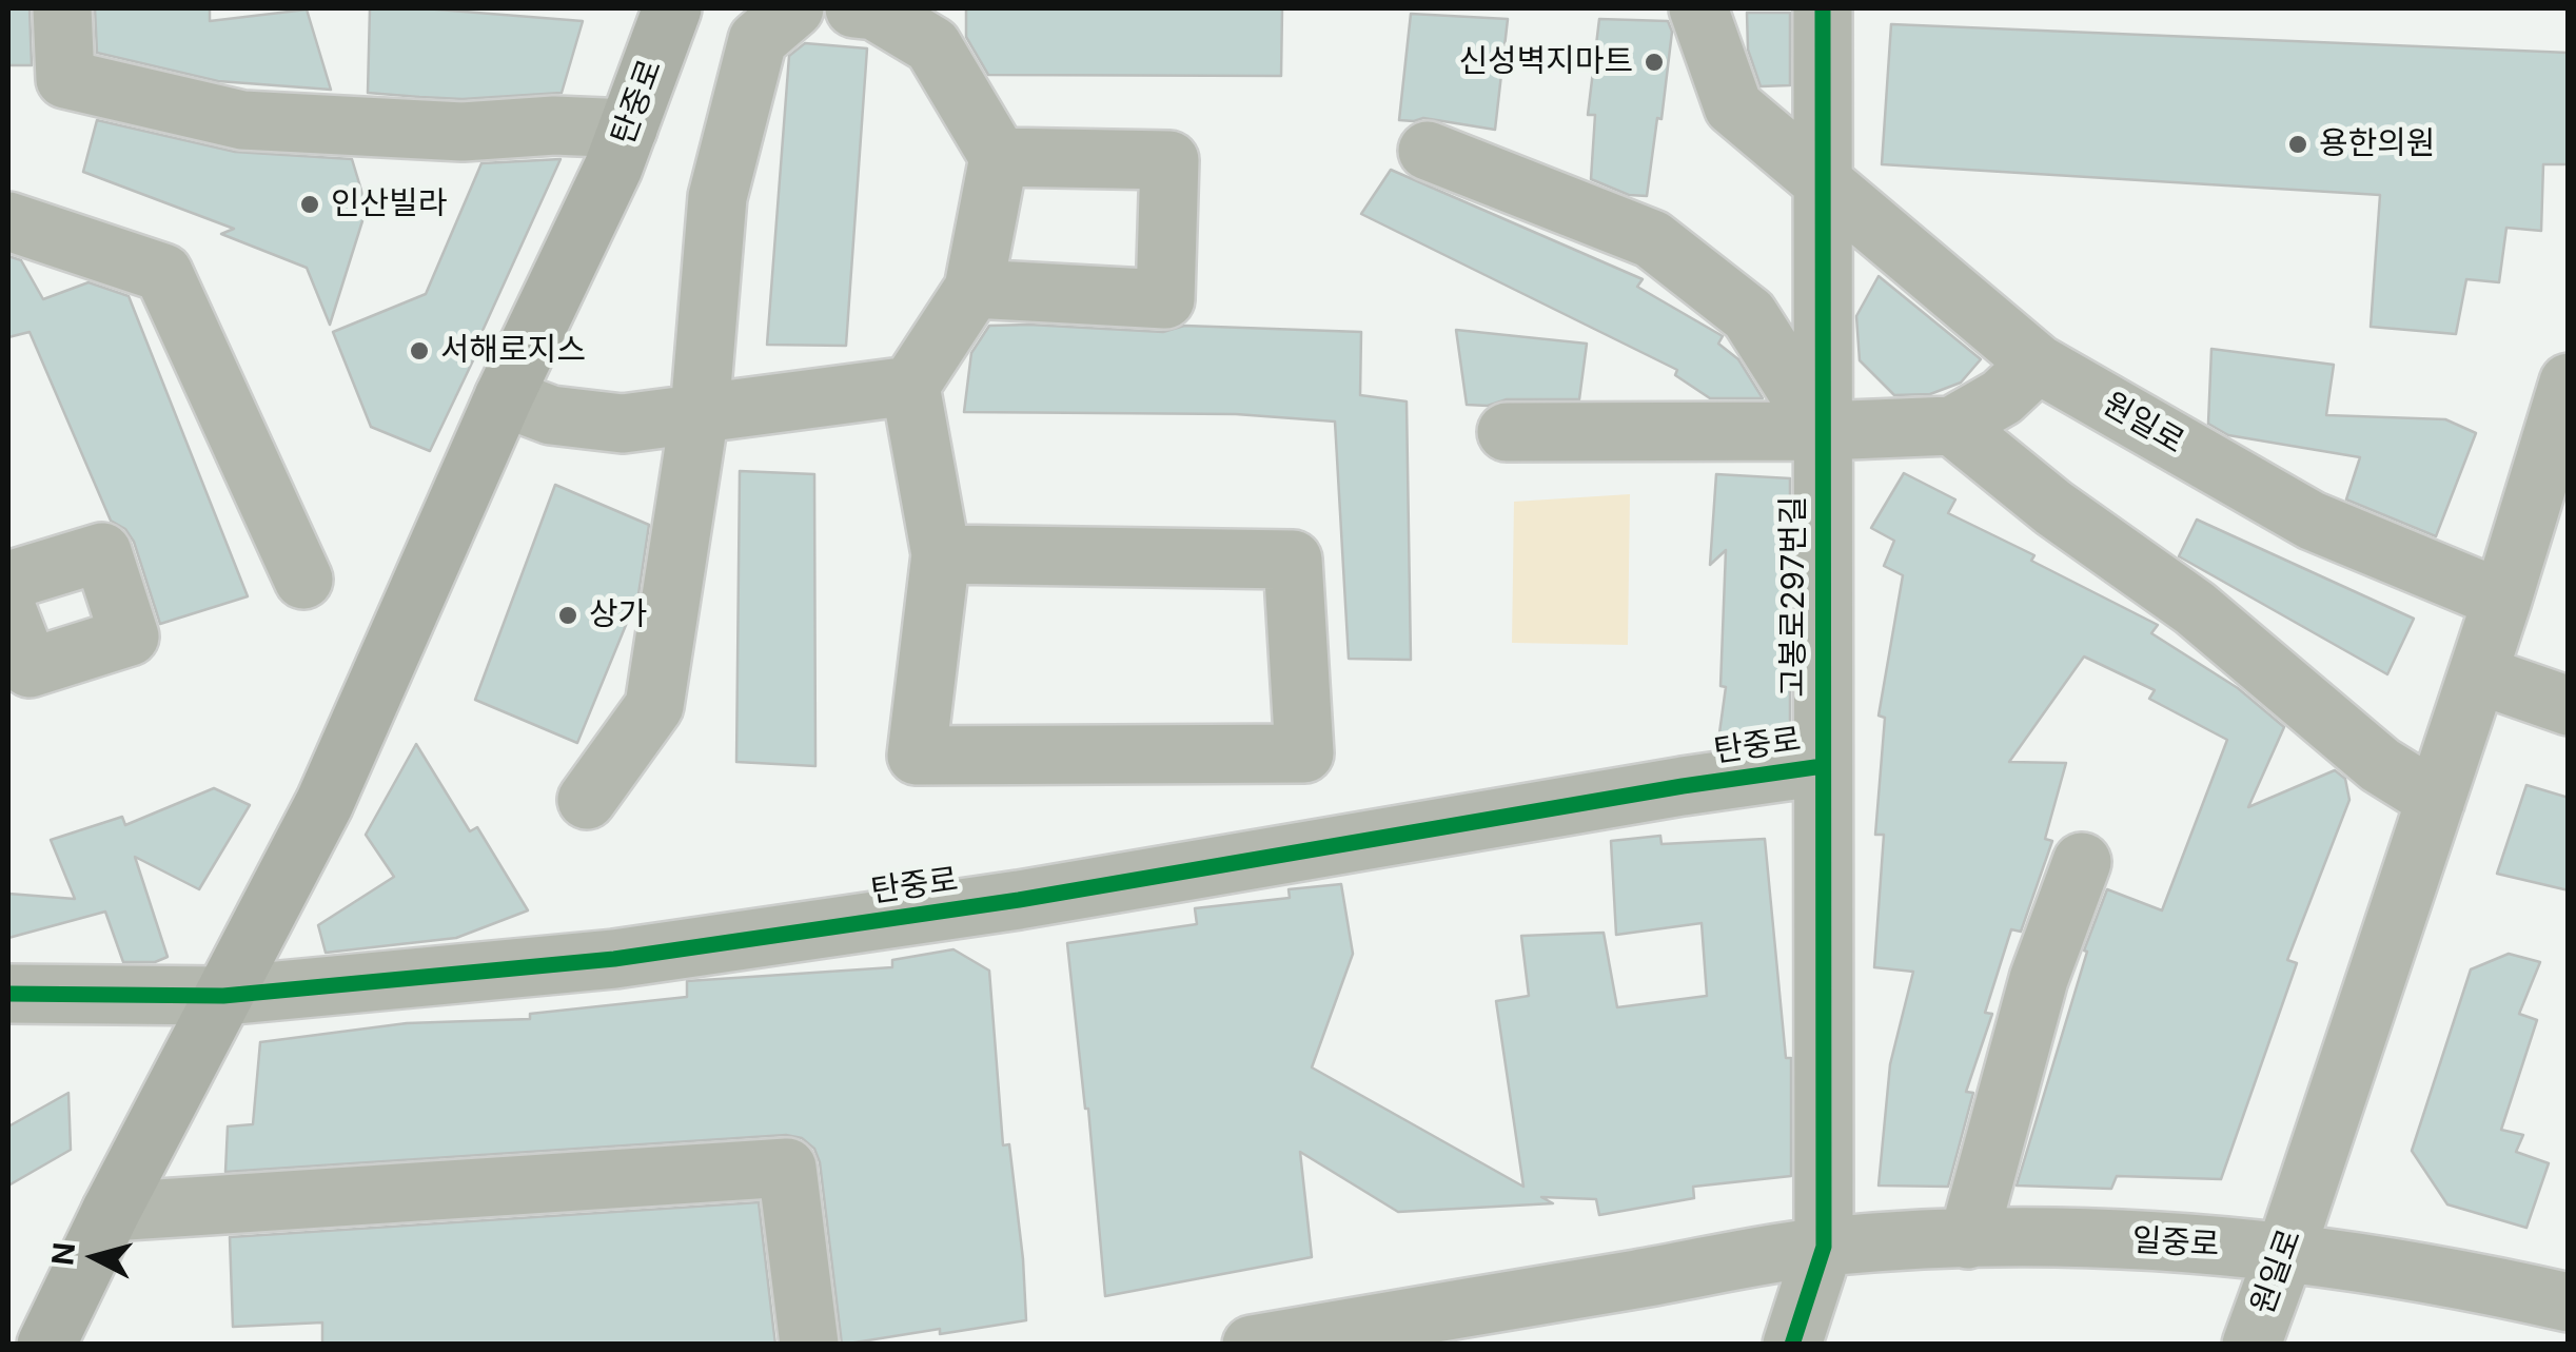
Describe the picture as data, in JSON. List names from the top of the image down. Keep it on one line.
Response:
{"streets":{"main road":["탄중로"],"street":["원일로","고봉로297번길","일중로"]},"crossings":[["탄중로","고봉로297번길"],["원일로","고봉로297번길"],["원일로","일중로"],["고봉로297번길","일중로"]],"places":["신성벽지마트","용한의원","인산빌라","서해로지스","상가"],"north":"left"}
